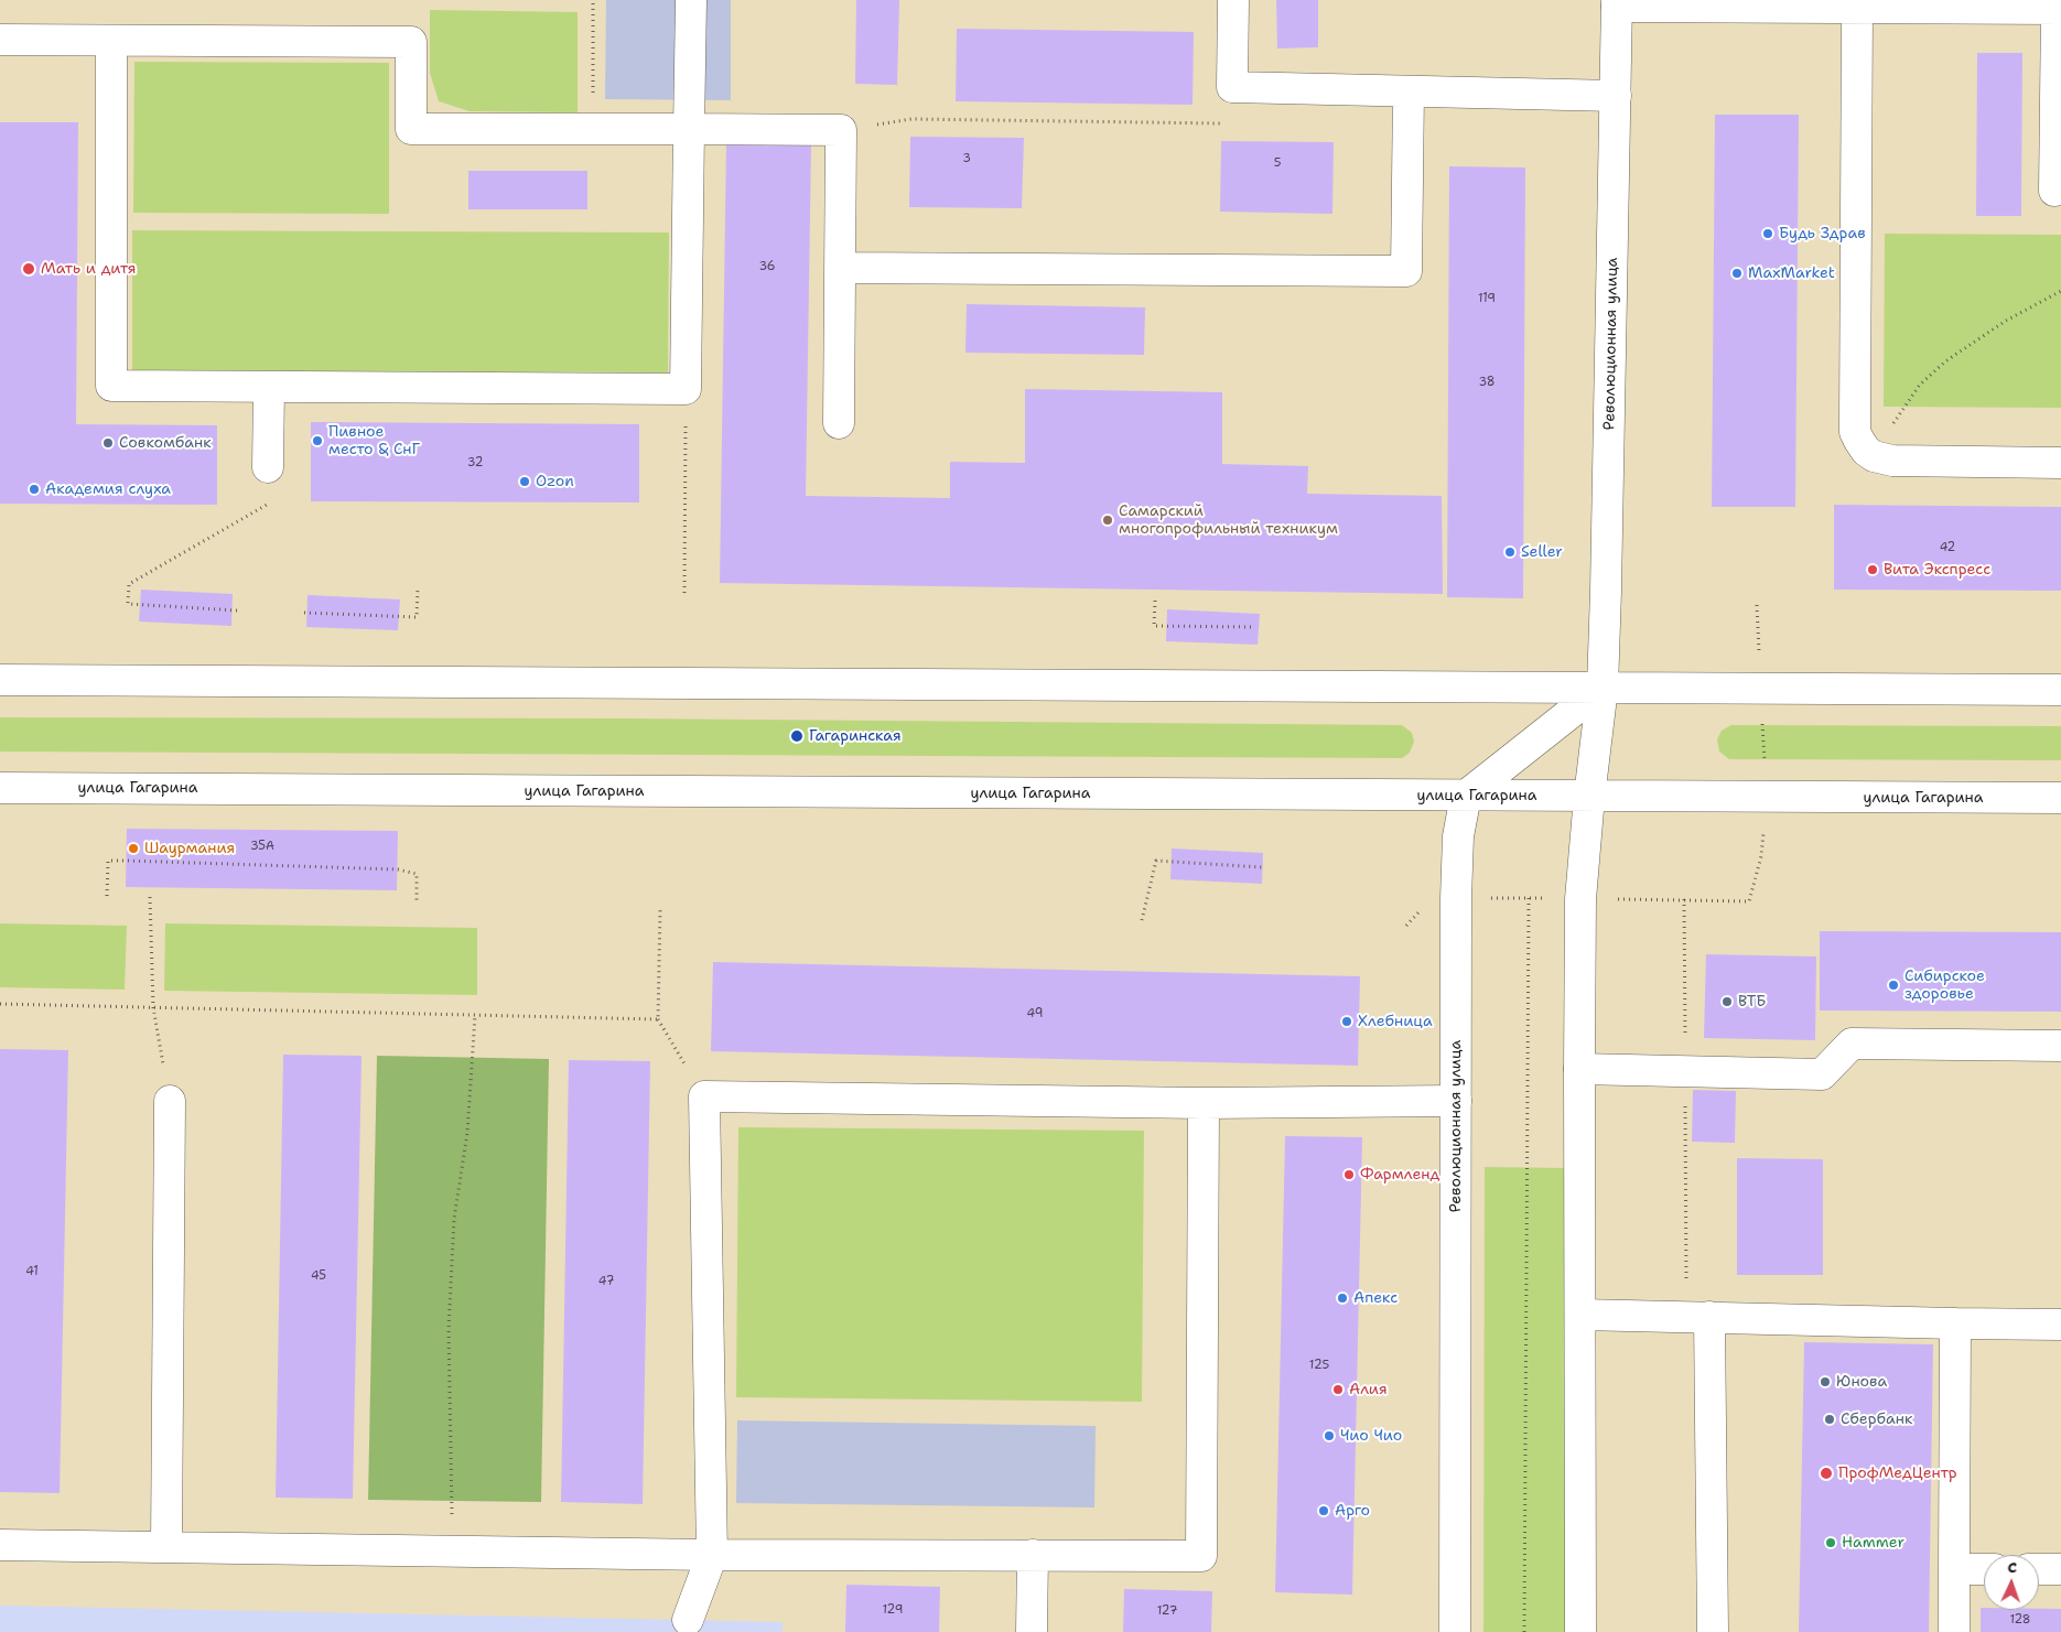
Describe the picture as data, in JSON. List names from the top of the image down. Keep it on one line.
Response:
{"streets":{"main road":["Революционная улица","улица Гагарина"]},"crossings":[["Революционная улица","улица Гагарина"]],"places":["Будь Здрав","Мать и дитя","MaxMarket","Пивное место & СнГ","Совкомбанк","Ozon","Академия слуха","Самарский многопрофильный техникум","Seller","Вита Экспресс","Гагаринская","Шаурмания","Сибирское здоровье","ВТБ","Хлебница","Фармленд","Апекс","Юнова","Алия","Сбербанк","Чио Чио","ПрофМедЦентр","Арго","Hammer"],"house_numbers":["3","5","36","119","38","32","42","35А","49","41","45","47","125","129","127","128"],"north":"top"}
